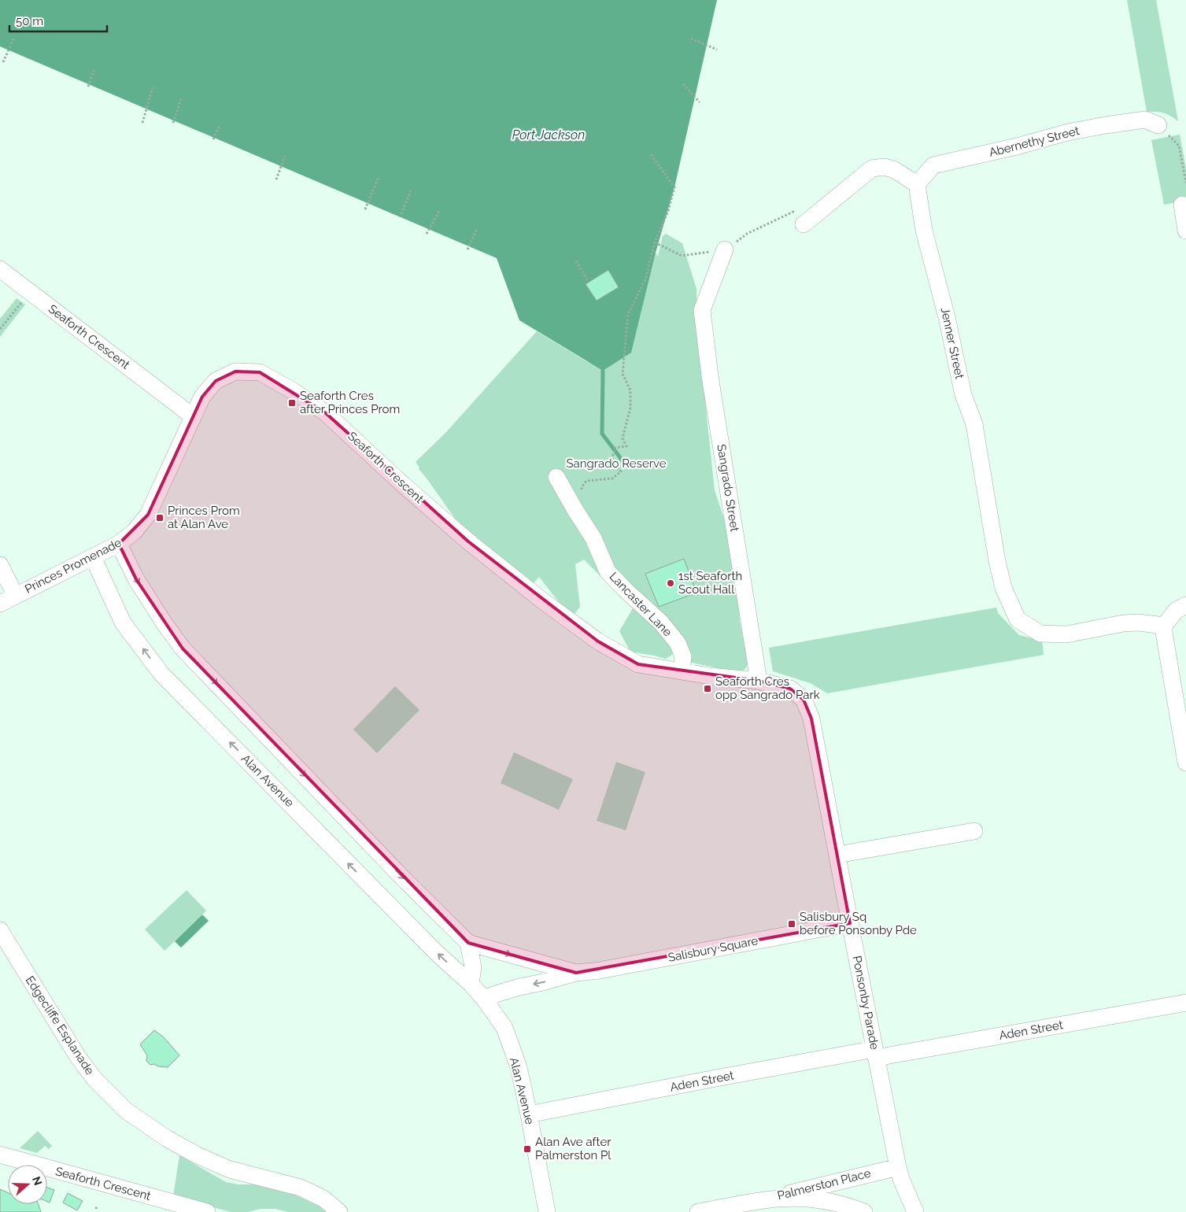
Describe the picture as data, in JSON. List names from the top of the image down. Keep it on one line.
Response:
{"streets":{"street":["Abernethy Street","Seaforth Crescent","Jenner Street","Sangrado Street","Princes Promenade","Lancaster Lane","Alan Avenue","Salisbury Square","Ponsonby Parade","Edgecliffe Esplanade","Aden Street","Palmerston Place"]},"crossings":[["Abernethy Street","Jenner Street"],["Seaforth Crescent","Sangrado Street"],["Seaforth Crescent","Princes Promenade"],["Seaforth Crescent","Lancaster Lane"],["Seaforth Crescent","Ponsonby Parade"],["Sangrado Street","Ponsonby Parade"],["Princes Promenade","Alan Avenue"],["Alan Avenue","Aden Street"],["Salisbury Square","Ponsonby Parade"],["Ponsonby Parade","Aden Street"],["Ponsonby Parade","Palmerston Place"]],"water":["Port Jackson"],"parks":["Sangrado Reserve"],"places":{"transit":["Seaforth Cres after Princes Prom","Princes Prom at Alan Ave","Seaforth Cres opp Sangrado Park","Salisbury Sq before Ponsonby Pde","Alan Ave after Palmerston Pl"],"other":["1st Seaforth Scout Hall"]},"scale_bar":"50 m","north":"right"}
